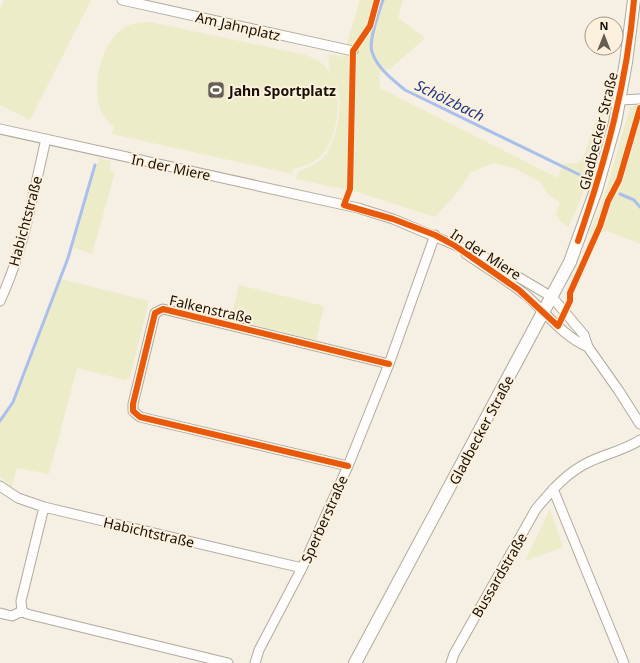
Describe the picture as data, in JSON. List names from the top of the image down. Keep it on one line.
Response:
{"streets":{"main road":["Gladbecker Straße"],"street":["Am Jahnplatz","In der Miere","Habichtstraße","Falkenstraße","Sperberstraße","Bussardstraße"]},"crossings":[["Gladbecker Straße","In der Miere"],["In der Miere","Habichtstraße"],["In der Miere","Sperberstraße"],["Habichtstraße","Sperberstraße"],["Falkenstraße","Sperberstraße"]],"water":["Schölzbach"],"places":{"sports":["Jahn Sportplatz"]},"north":"top"}
